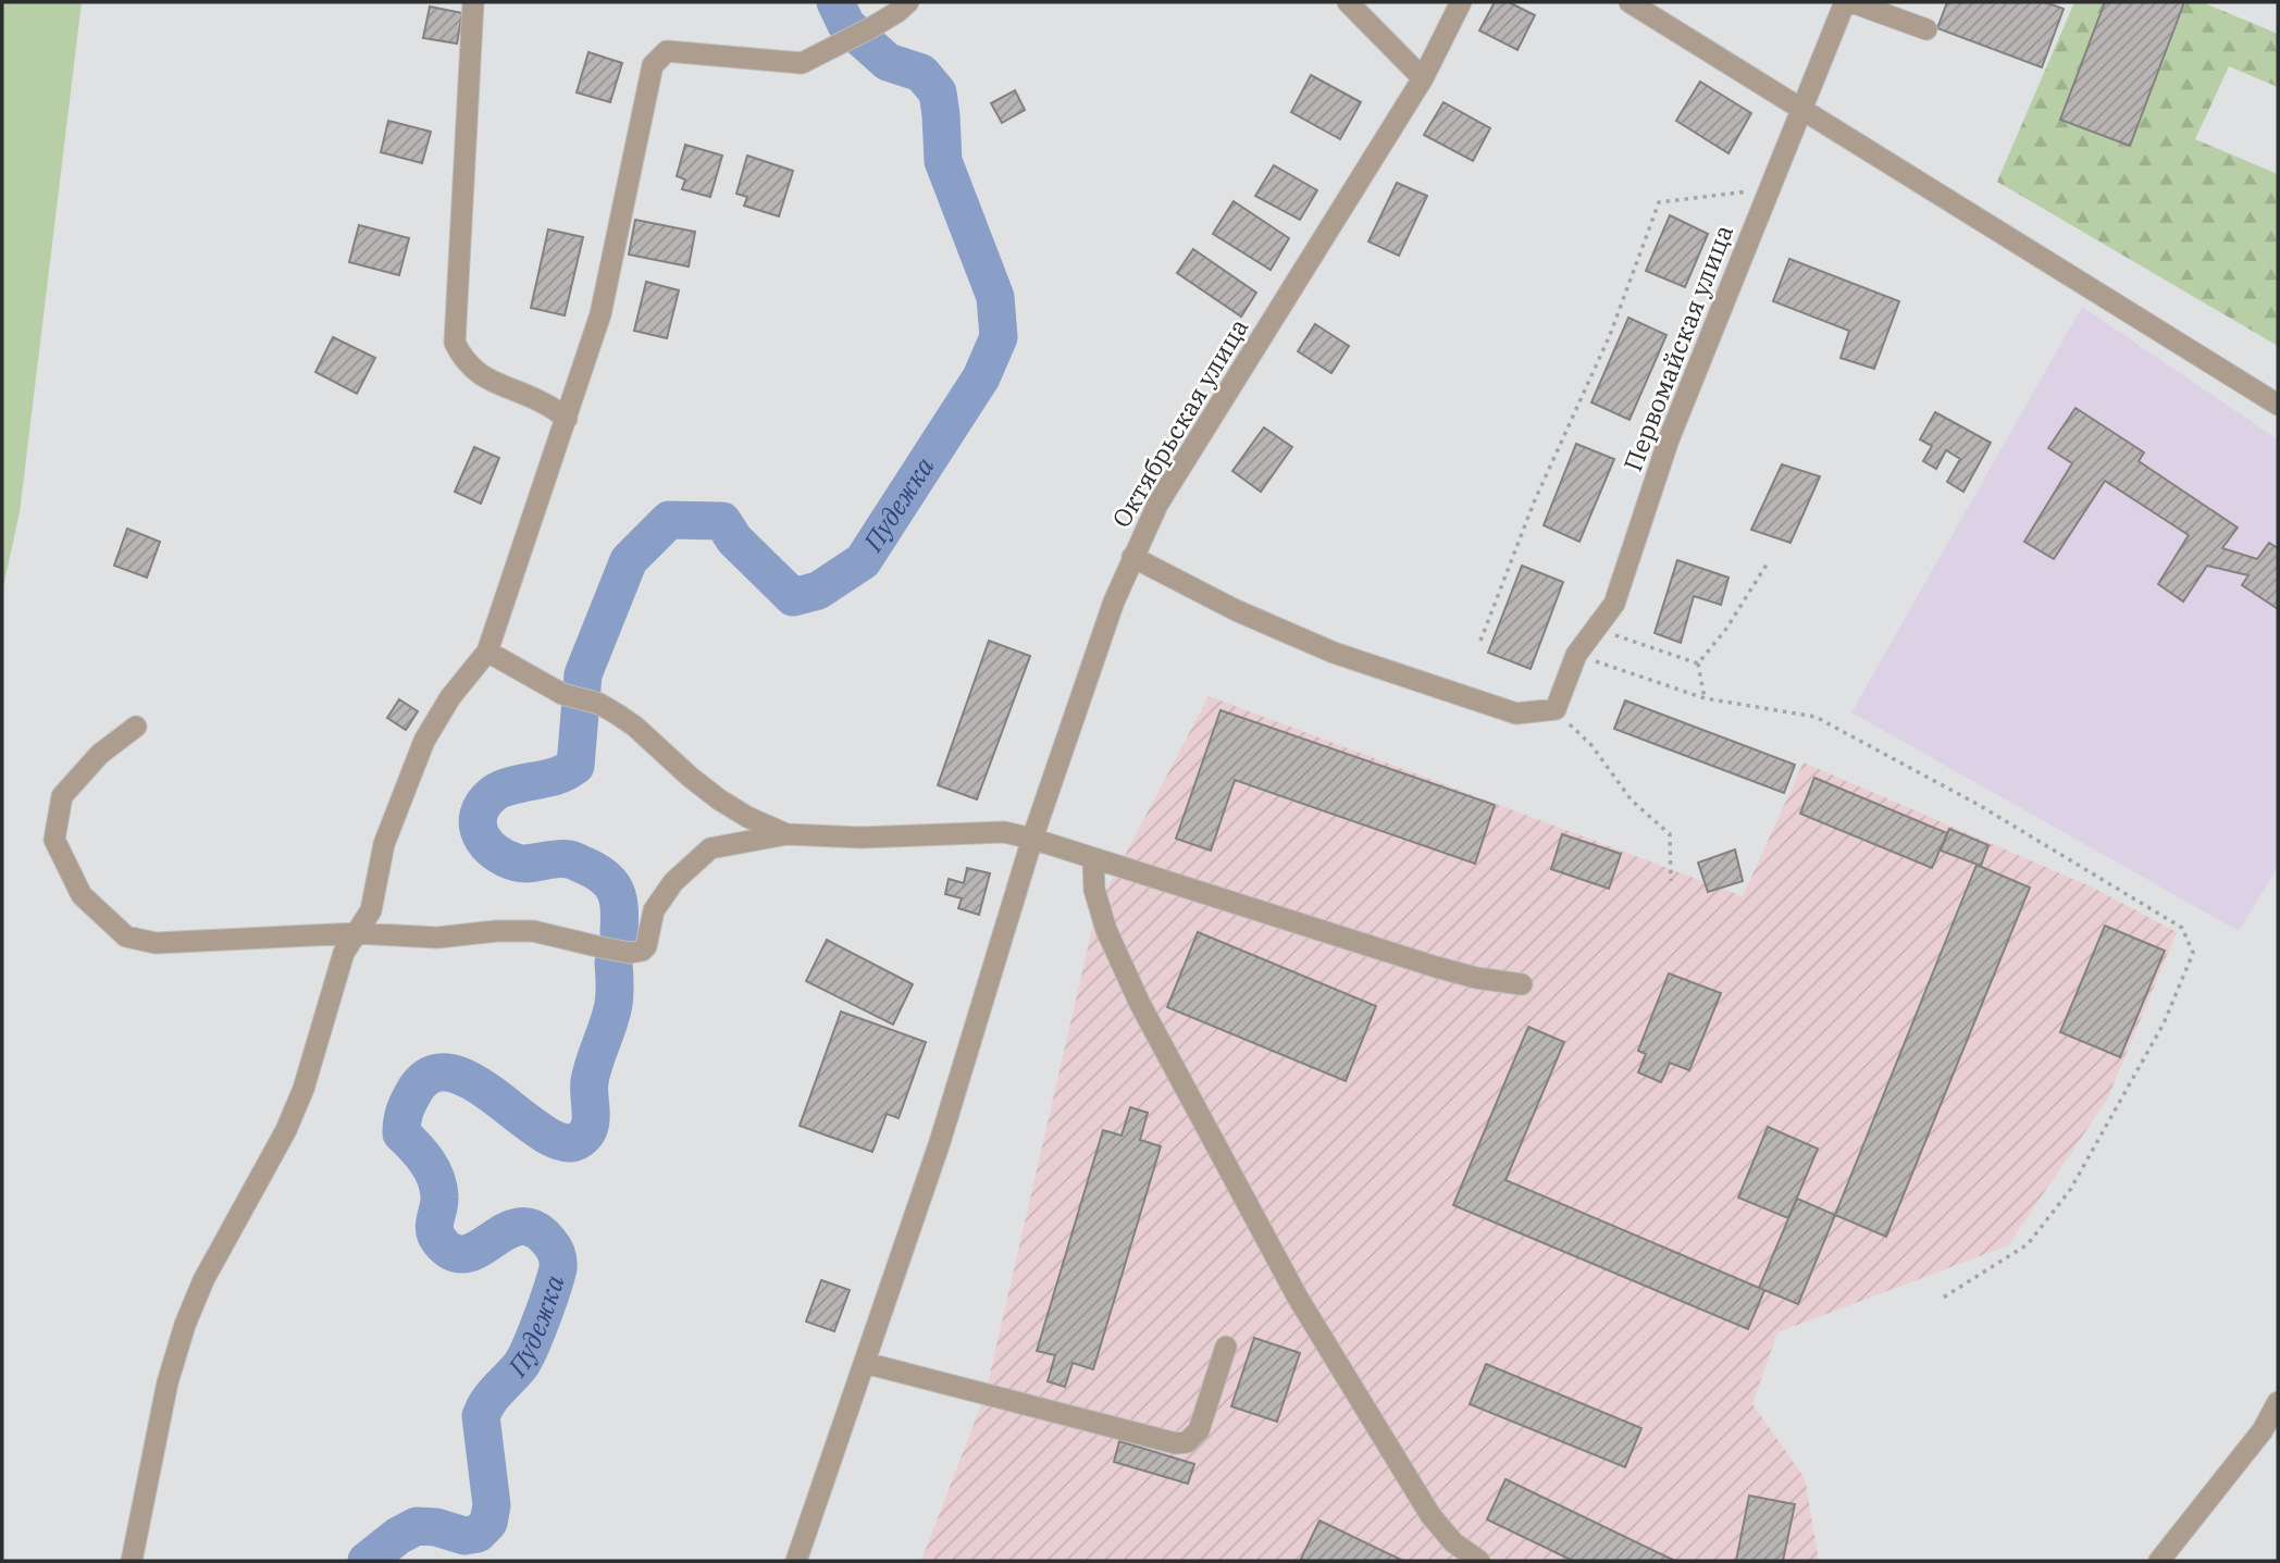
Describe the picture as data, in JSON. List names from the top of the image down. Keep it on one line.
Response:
{"streets":{"street":["Первомайская улица","Октябрьская улица"]},"water":["Пудежка"]}
